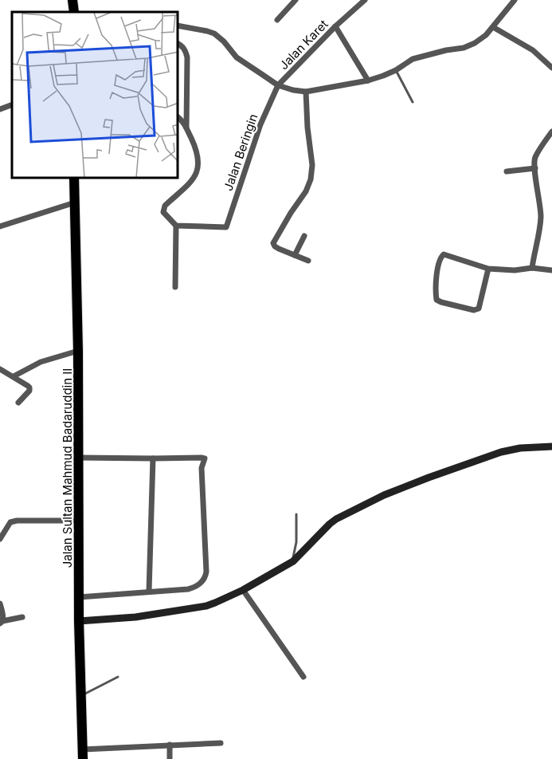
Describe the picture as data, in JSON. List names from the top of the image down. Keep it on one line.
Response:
{"streets":{"highway":["Jalan Sultan Mahmud Badaruddin II"],"street":["Jalan Karet","Jalan Beringin"]},"crossings":[["Jalan Karet","Jalan Beringin"]]}
